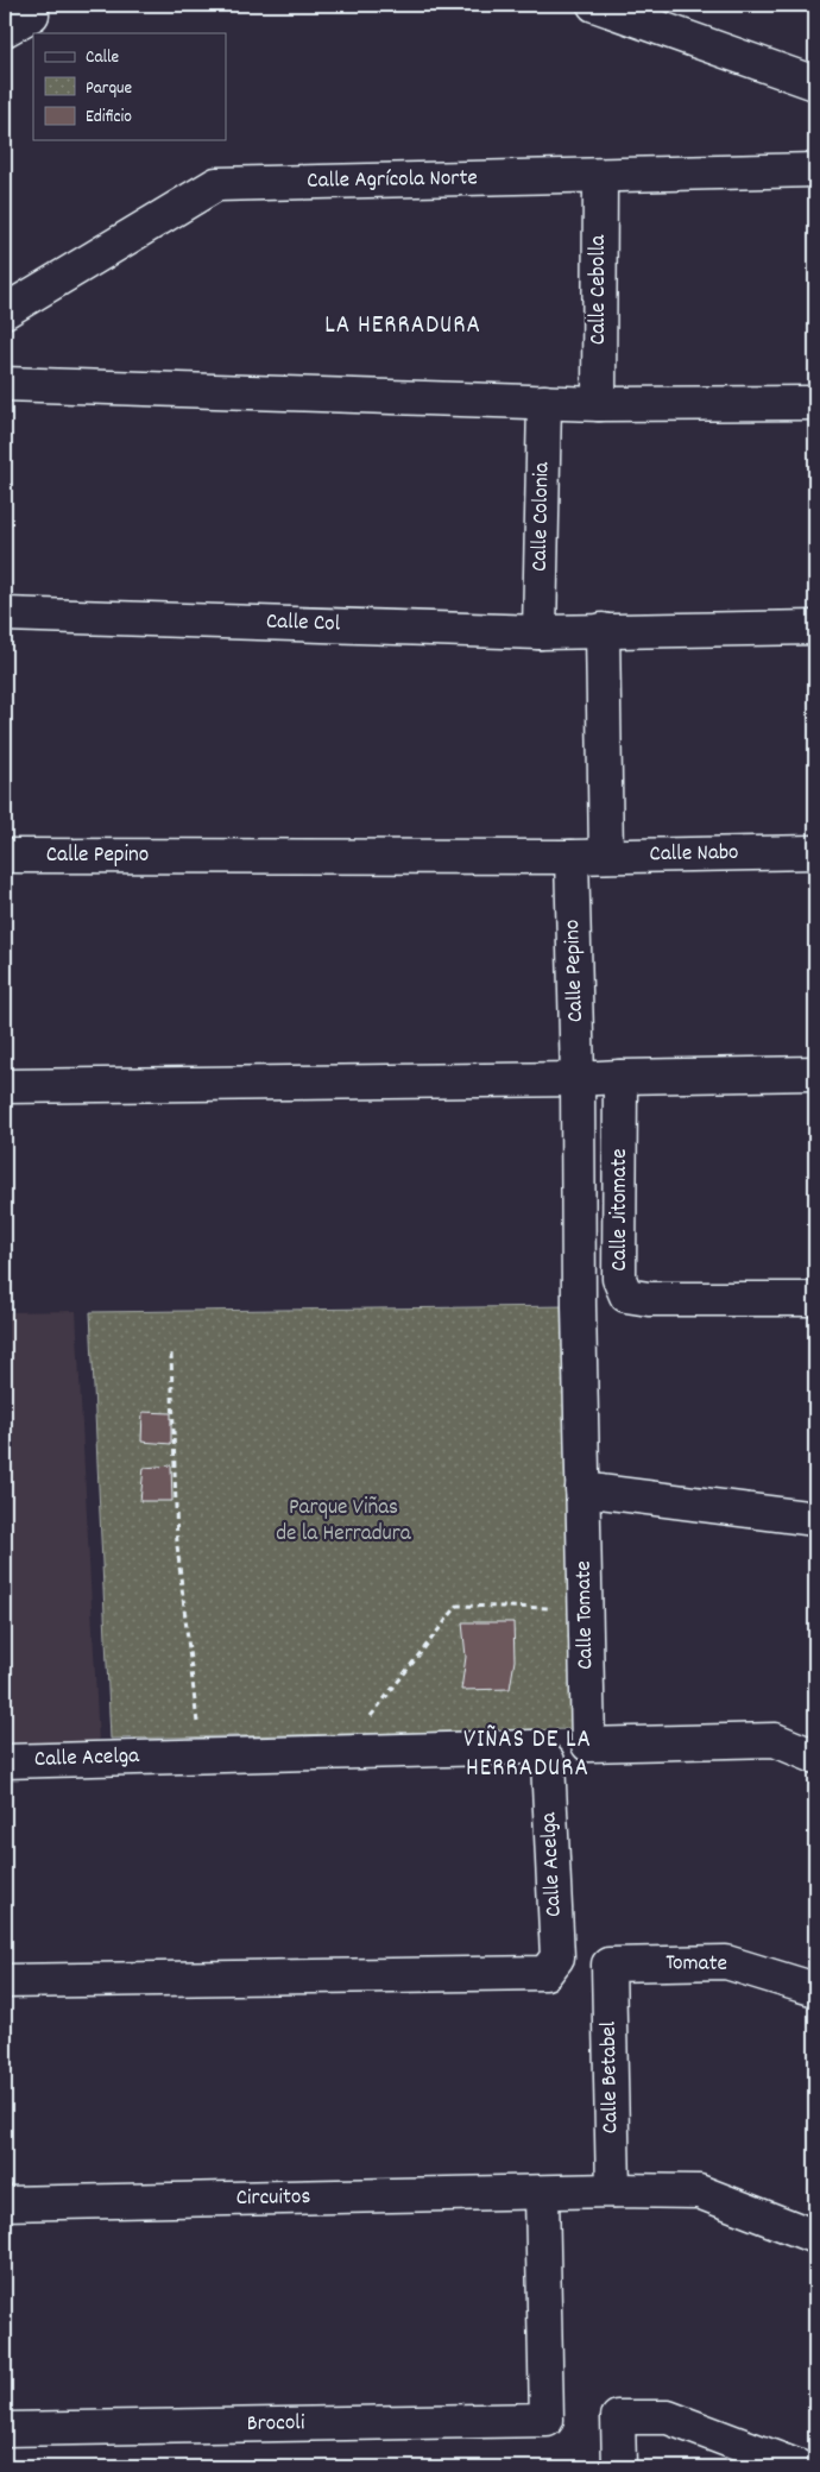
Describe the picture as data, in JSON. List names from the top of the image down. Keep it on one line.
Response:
{"streets":{"street":["Calle Agrícola Norte","Calle Cebolla","Calle Colonia","Calle Col","Calle Nabo","Calle Pepino","Calle Jitomate","Calle Tomate","Calle Acelga","Tomate","Calle Betabel","Circuitos","Brocoli"]},"crossings":[["Calle Agrícola Norte","Calle Cebolla"],["Calle Colonia","Calle Col"],["Calle Nabo","Calle Pepino"],["Calle Pepino","Calle Jitomate"],["Calle Jitomate","Calle Tomate"],["Tomate","Calle Betabel"],["Circuitos","Brocoli"]],"districts":["LA HERRADURA","VIÑAS DE LA HERRADURA"],"parks":["Parque Viñas de la Herradura"],"legend":["Calle","Parque","Edificio"]}
